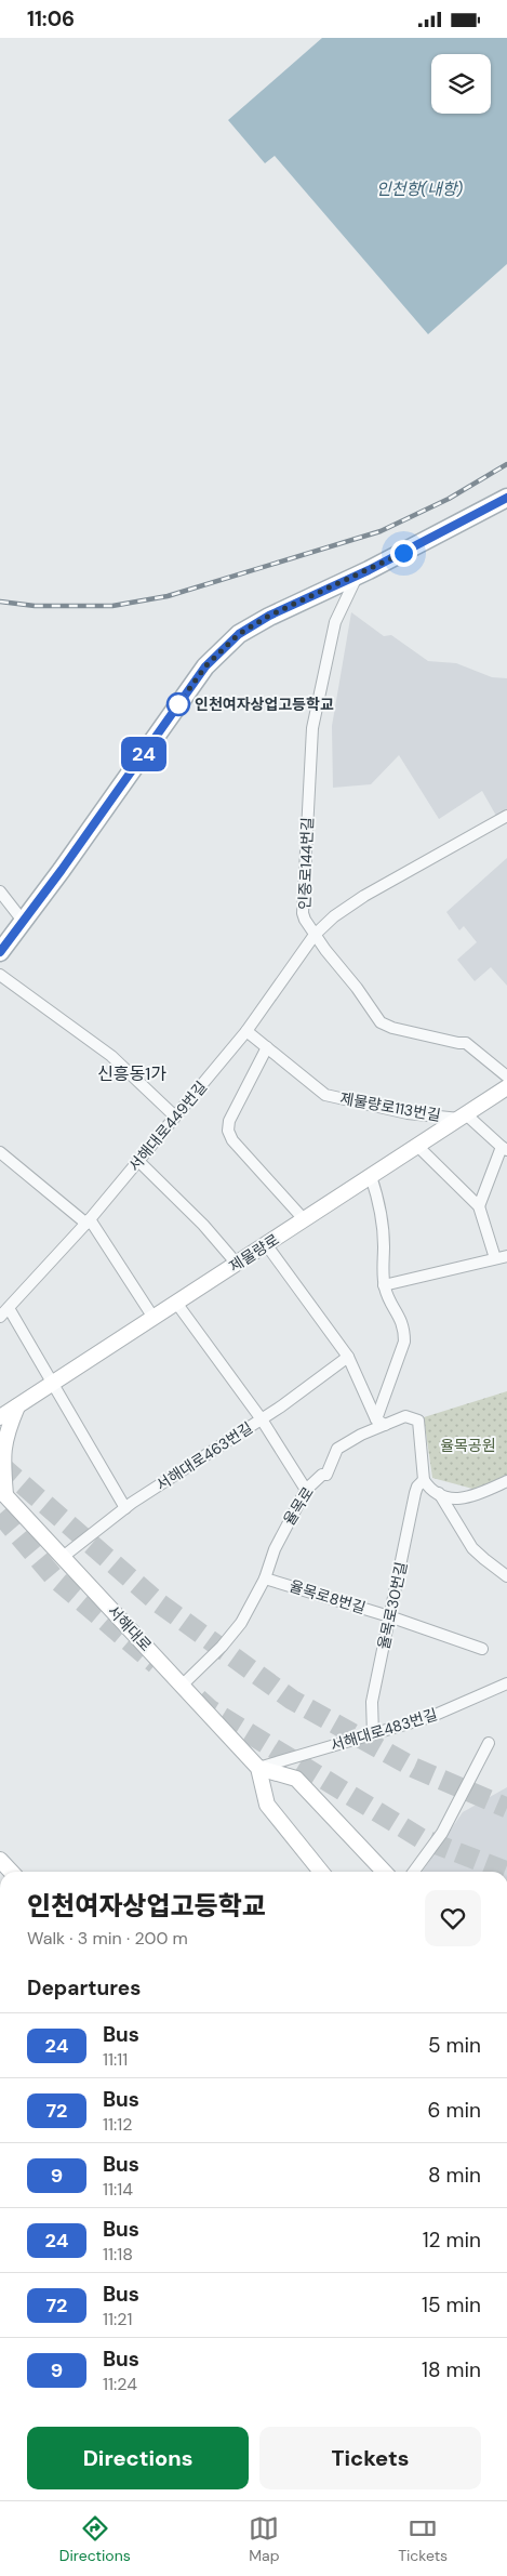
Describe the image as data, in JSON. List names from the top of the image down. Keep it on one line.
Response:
{"streets":{"main road":["제물량로","서해대로"],"street":["인중로144번길","제물량로113번길","서해대로449번길","서해대로463번길","율목로","율목로8번길","율목로30번길","서해대로483번길"]},"crossings":[["인중로144번길","서해대로449번길"],["제물량로113번길","서해대로449번길"],["제물량로113번길","제물량로"],["서해대로463번길","서해대로"],["율목로","율목로8번길"],["율목로","율목로30번길"],["율목로","서해대로"],["율목로8번길","율목로30번길"],["율목로30번길","서해대로483번길"],["서해대로","서해대로483번길"]],"districts":["신흥동1가"],"water":["인천항(내항)"],"parks":["율목공원"],"places":["인천여자상업고등학교"],"lines":["bus line 24"],"page":{"status":"11:06","on_map":"24","heading":[["인천여자상업고등학교","Walk · 3 min · 200 m"],"Departures"],"list":[{"mark":"24","name":"Bus","note":"11:11","value":"5 min"},{"mark":"72","name":"Bus","note":"11:12","value":"6 min"},{"mark":"9","name":"Bus","note":"11:14","value":"8 min"},{"mark":"24","name":"Bus","note":"11:18","value":"12 min"},{"mark":"72","name":"Bus","note":"11:21","value":"15 min"},{"mark":"9","name":"Bus","note":"11:24","value":"18 min"}],"buttons":["Directions","Tickets"],"tabs":["Directions","Map","Tickets"]}}
